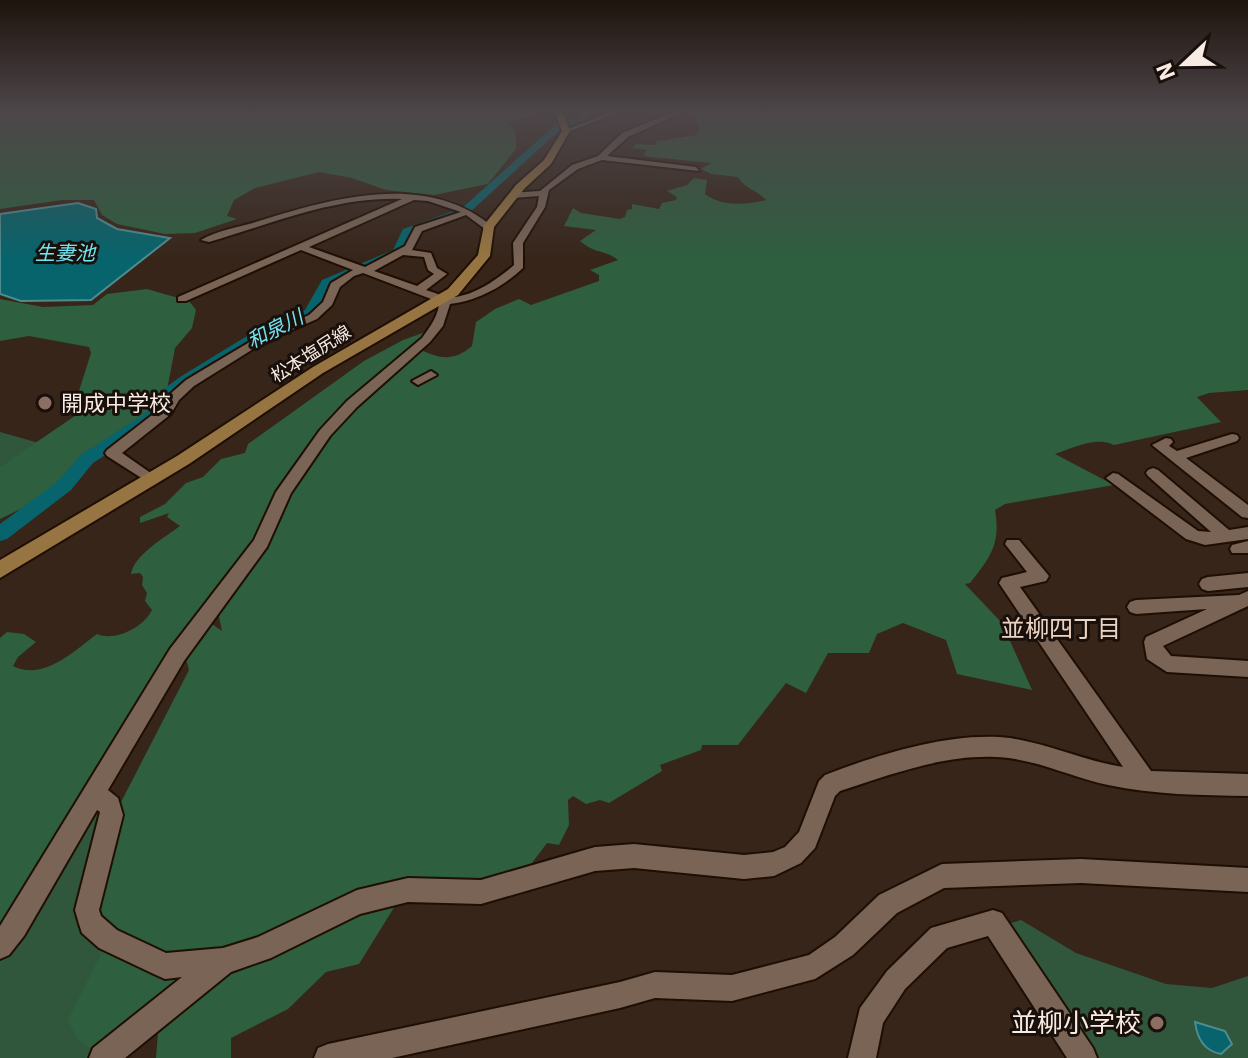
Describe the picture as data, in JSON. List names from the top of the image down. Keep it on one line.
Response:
{"streets":{"main road":["松本塩尻線"]},"districts":["並柳四丁目"],"water":["生妻池","和泉川"],"places":["開成中学校","並柳小学校"],"north":"left"}
